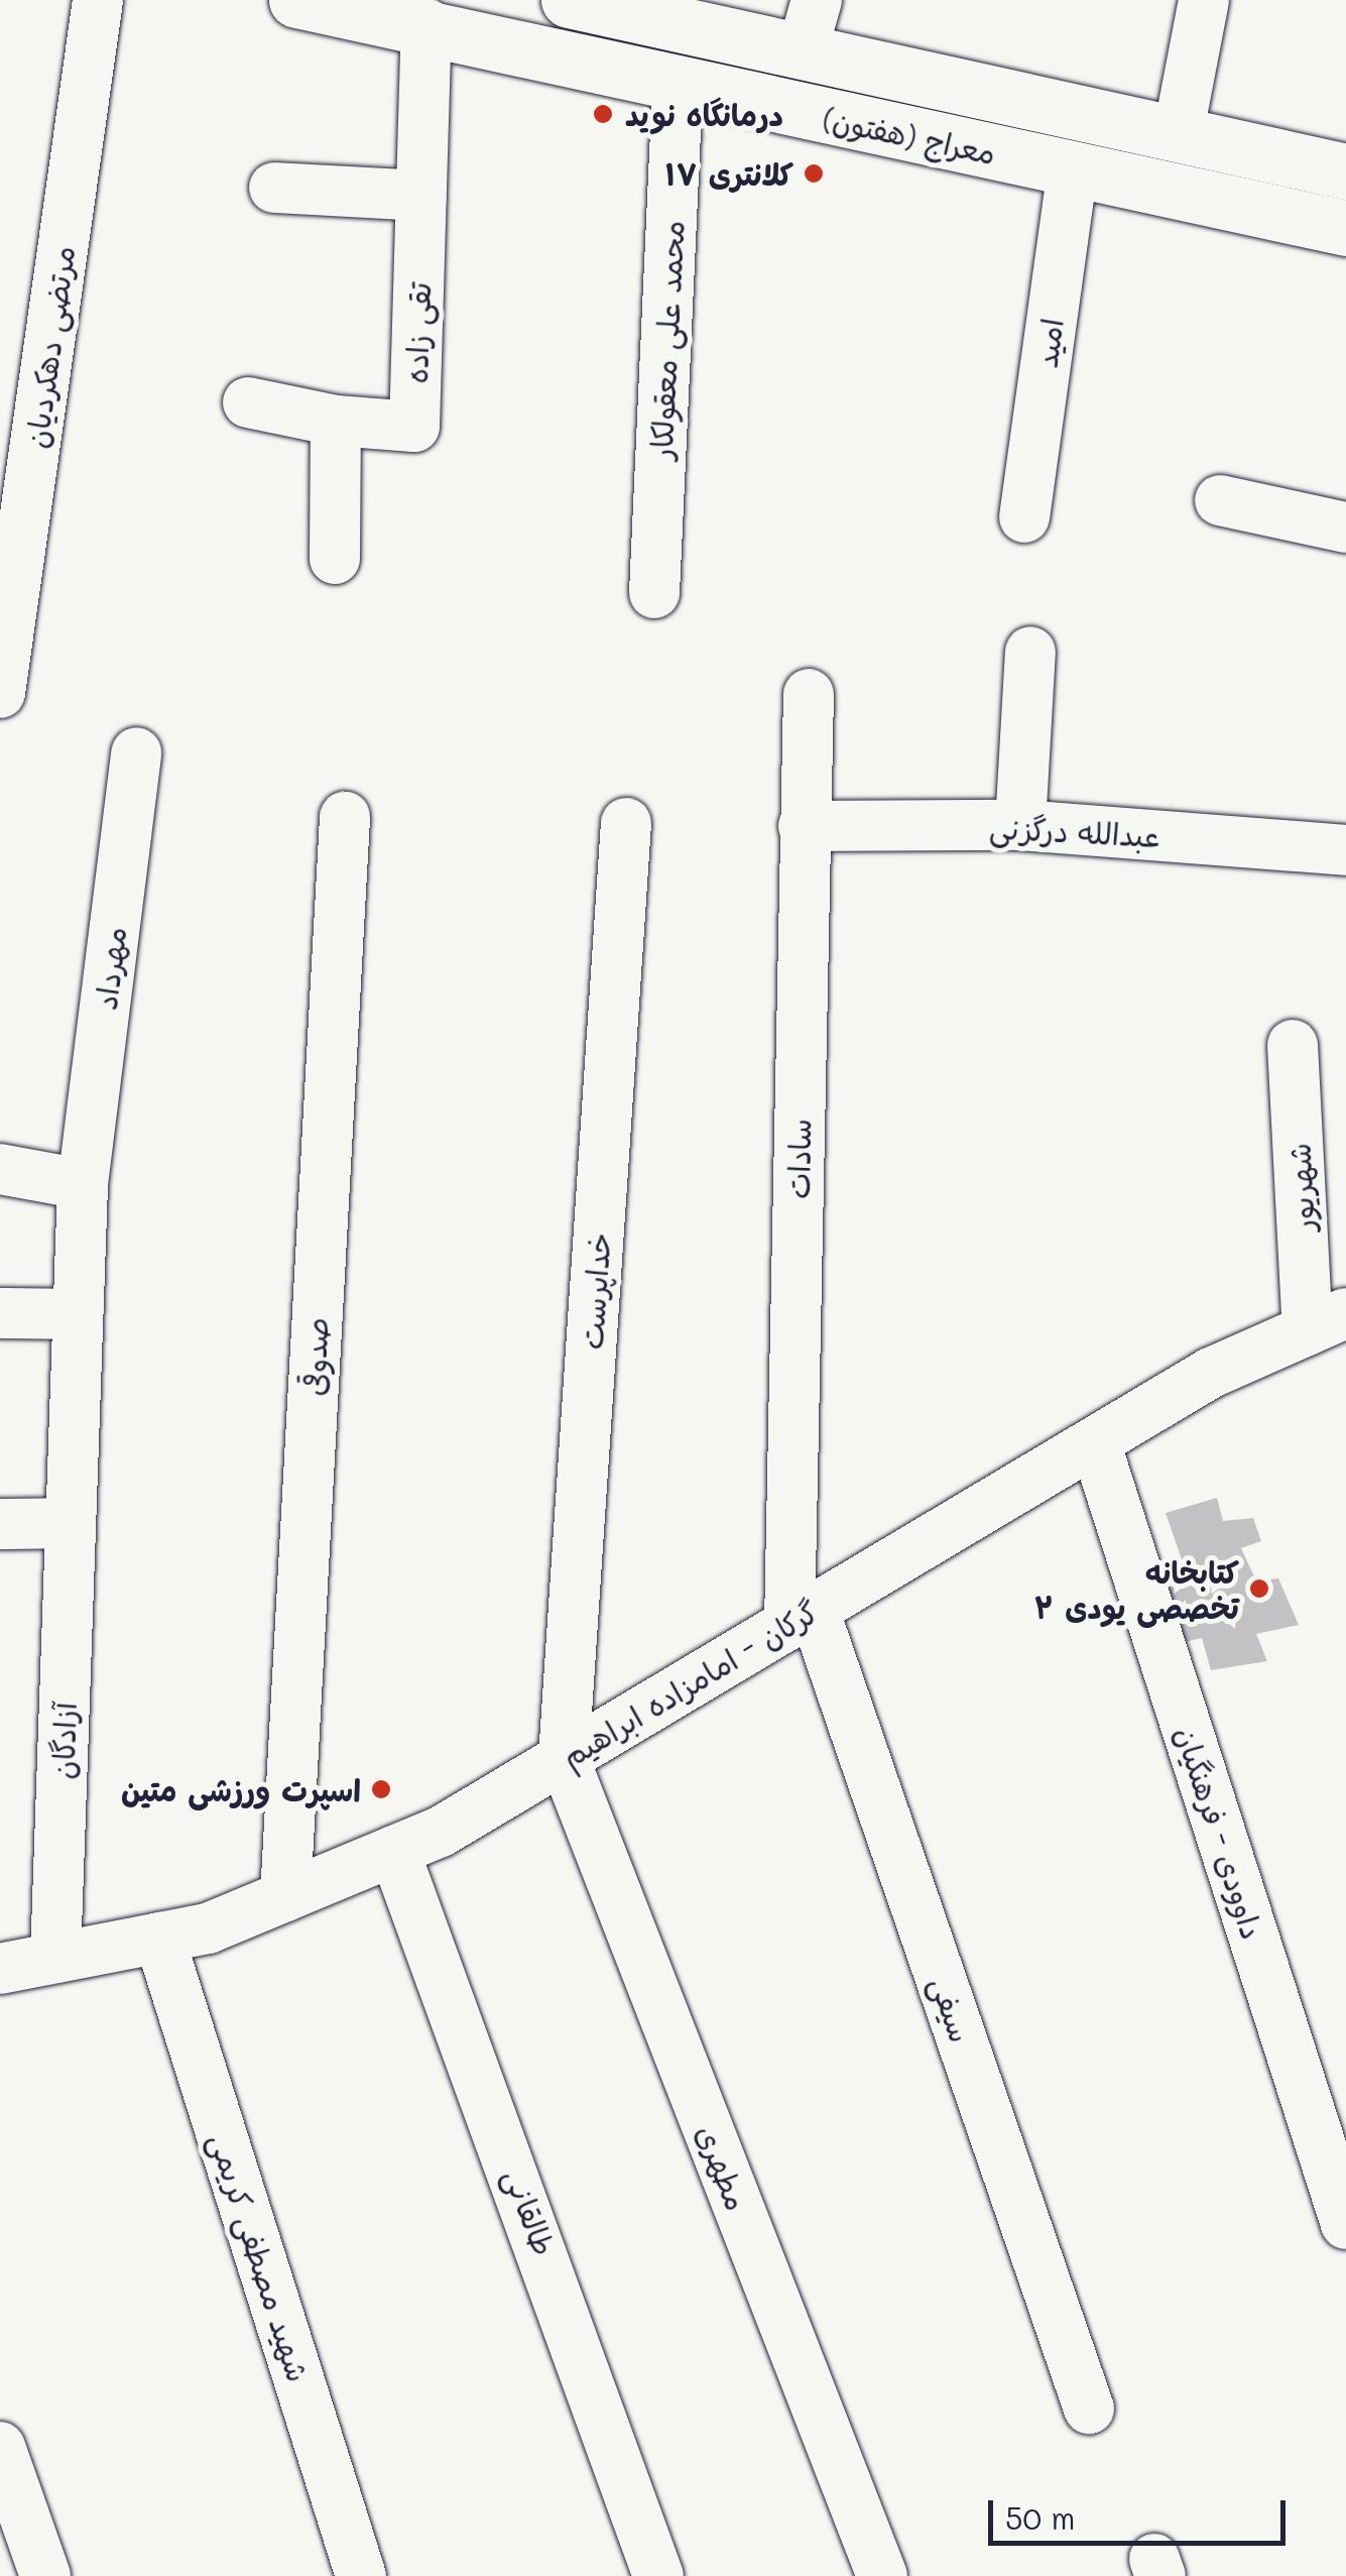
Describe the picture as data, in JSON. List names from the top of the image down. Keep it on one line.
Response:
{"streets":{"main road":["معراج (هفتون)"],"street":["تقی زاده","محمد علی معقولکار","امید","مرتضی دهکردیان","عبدالله درگزنی","مهرداد","سادات","شهریور","خداپرست","صدوقی","گرکان - امامزاده ابراهیم","آزادگان","داوودی - فرهنگیان","سیفی","مطهری","طالقانی","شهید مصطفی کریمی"]},"crossings":[["معراج (هفتون)","تقی زاده"],["معراج (هفتون)","محمد علی معقولکار"],["معراج (هفتون)","امید"],["عبدالله درگزنی","سادات"],["مهرداد","آزادگان"],["سادات","گرکان - امامزاده ابراهیم"],["سادات","سیفی"],["شهریور","گرکان - امامزاده ابراهیم"],["خداپرست","گرکان - امامزاده ابراهیم"],["خداپرست","مطهری"],["صدوقی","گرکان - امامزاده ابراهیم"],["گرکان - امامزاده ابراهیم","آزادگان"],["گرکان - امامزاده ابراهیم","داوودی - فرهنگیان"],["گرکان - امامزاده ابراهیم","سیفی"],["گرکان - امامزاده ابراهیم","مطهری"],["گرکان - امامزاده ابراهیم","طالقانی"],["گرکان - امامزاده ابراهیم","شهید مصطفی کریمی"]],"places":["درمانگاه نوید","کلانتری ۱۷","کتابخانه تخصصی یودی ۲","اسپرت ورزشی متین"],"scale_bar":"50 m"}
